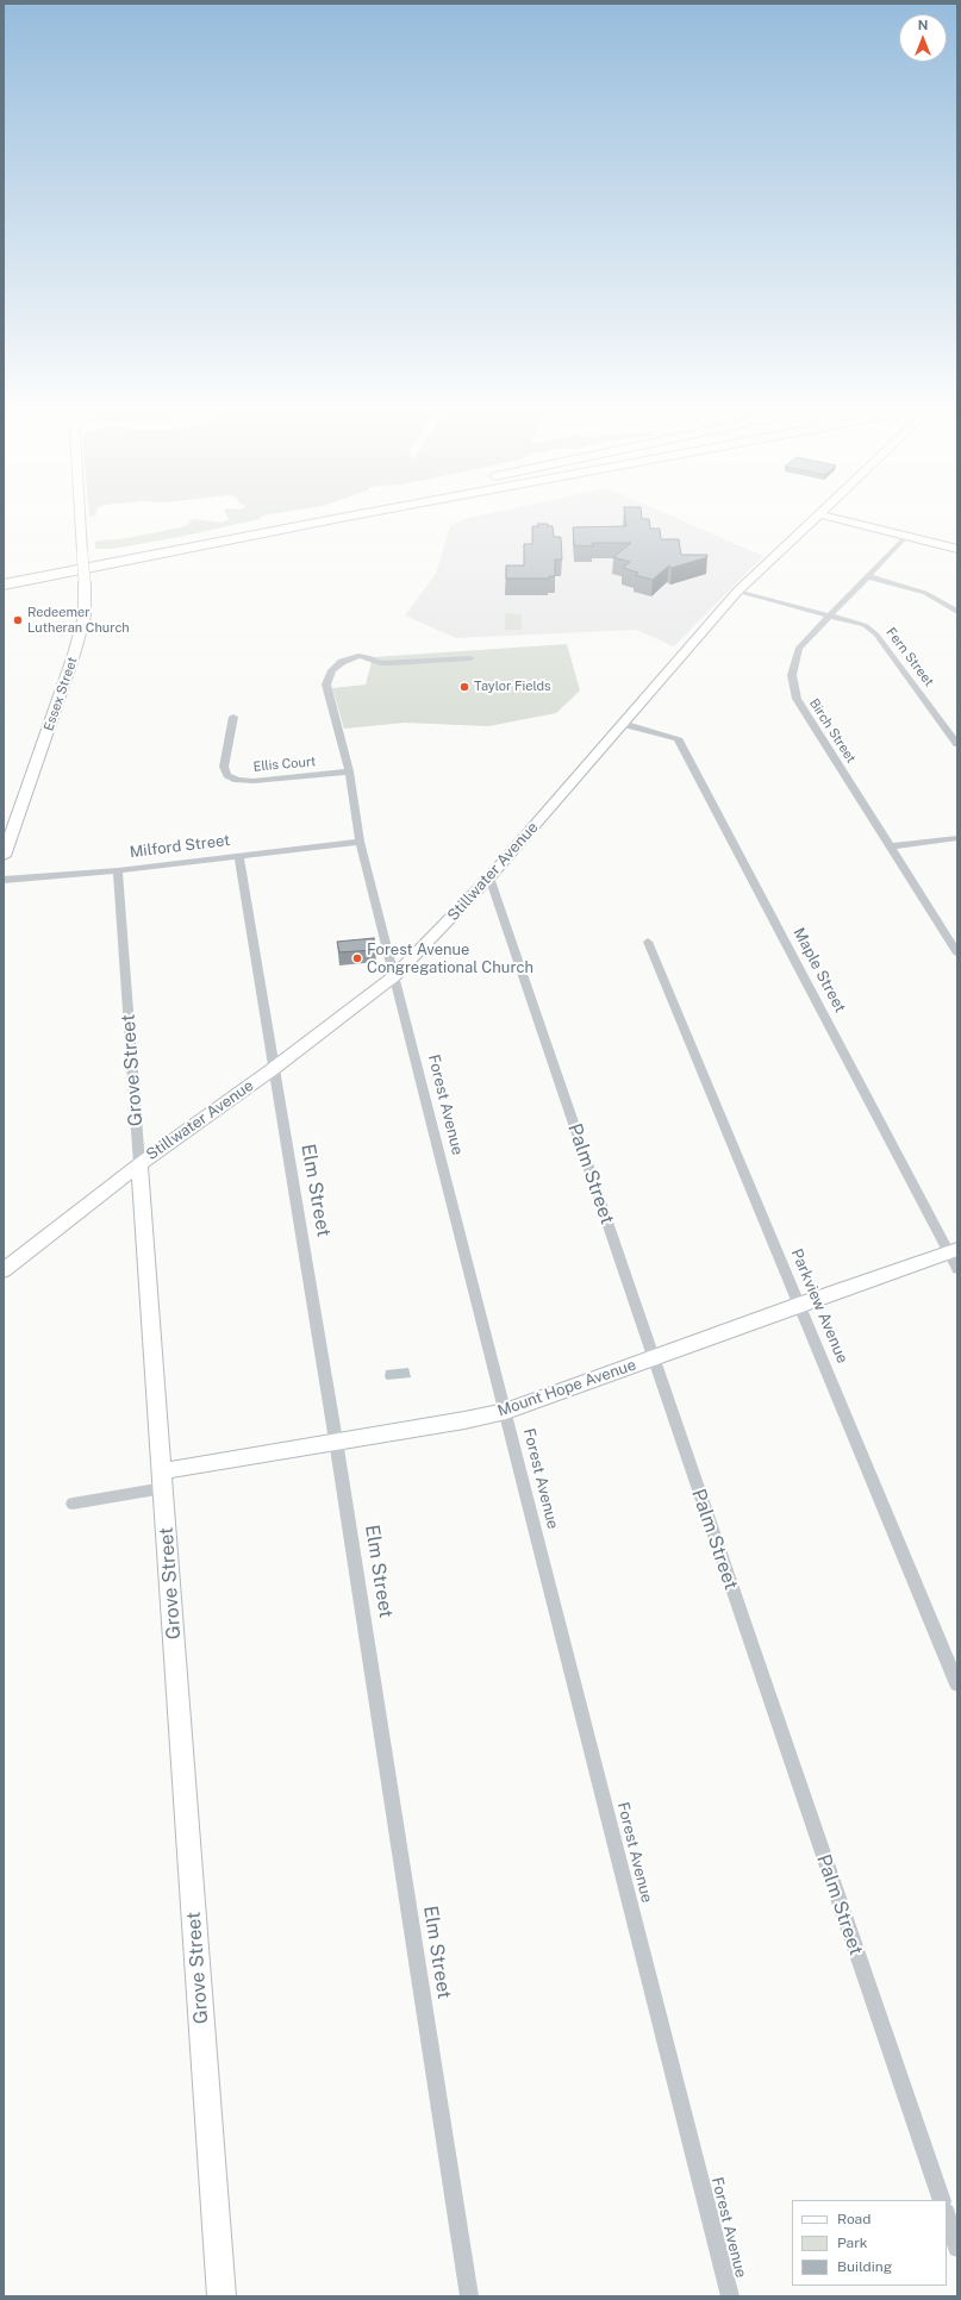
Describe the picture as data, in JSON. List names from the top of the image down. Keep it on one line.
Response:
{"streets":{"street":["Fern Street","Essex Street","Birch Street","Ellis Court","Milford Street","Stillwater Avenue","Maple Street","Grove Street","Forest Avenue","Palm Street","Elm Street","Parkview Avenue","Mount Hope Avenue"]},"crossings":[["Fern Street","Birch Street"],["Fern Street","Stillwater Avenue"],["Ellis Court","Forest Avenue"],["Milford Street","Grove Street"],["Milford Street","Forest Avenue"],["Milford Street","Elm Street"],["Stillwater Avenue","Maple Street"],["Stillwater Avenue","Grove Street"],["Stillwater Avenue","Forest Avenue"],["Stillwater Avenue","Palm Street"],["Stillwater Avenue","Elm Street"],["Maple Street","Mount Hope Avenue"],["Grove Street","Mount Hope Avenue"],["Forest Avenue","Mount Hope Avenue"],["Palm Street","Mount Hope Avenue"],["Elm Street","Mount Hope Avenue"],["Parkview Avenue","Mount Hope Avenue"]],"places":["Redeemer Lutheran Church","Taylor Fields","Forest Avenue Congregational Church"],"legend":["Road","Park","Building"],"north":"top"}
